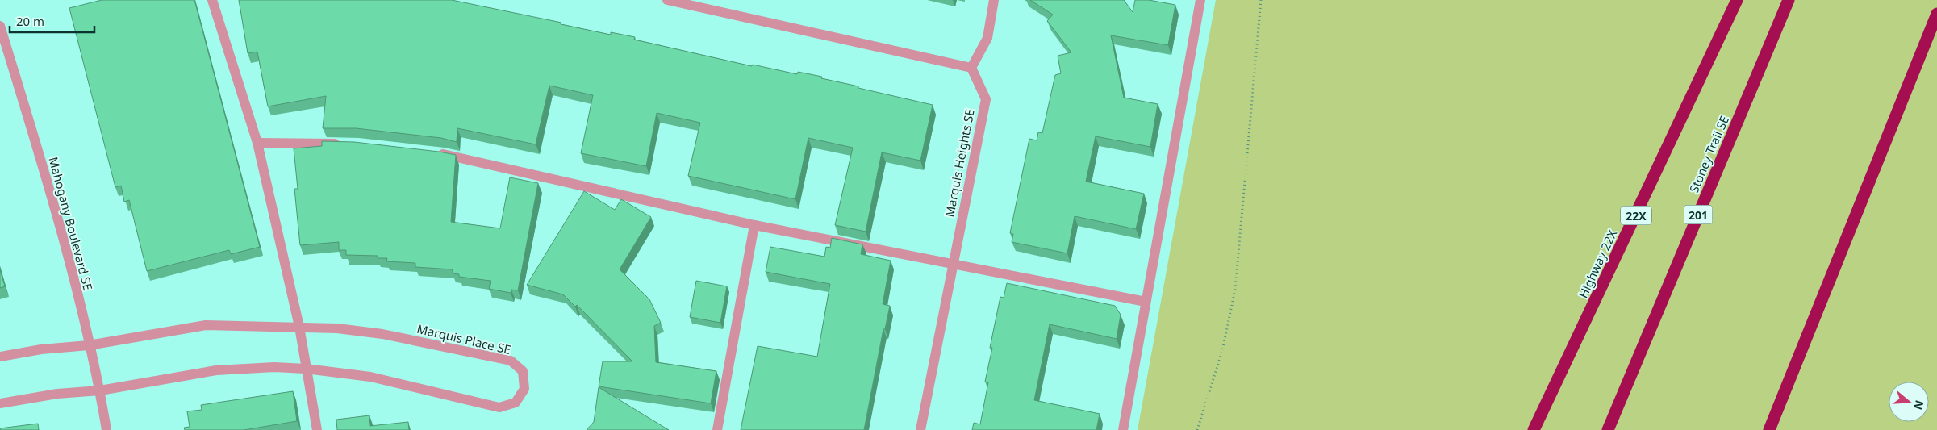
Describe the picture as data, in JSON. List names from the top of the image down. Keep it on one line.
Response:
{"streets":{"highway":["Stoney Trail SE","201","22X","Highway 22X"],"street":["Marquis Heights SE","Mahogany Boulevard SE","Marquis Place SE"]},"crossings":[["Mahogany Boulevard SE","Marquis Place SE"]],"scale_bar":"20 m","north":"right"}
